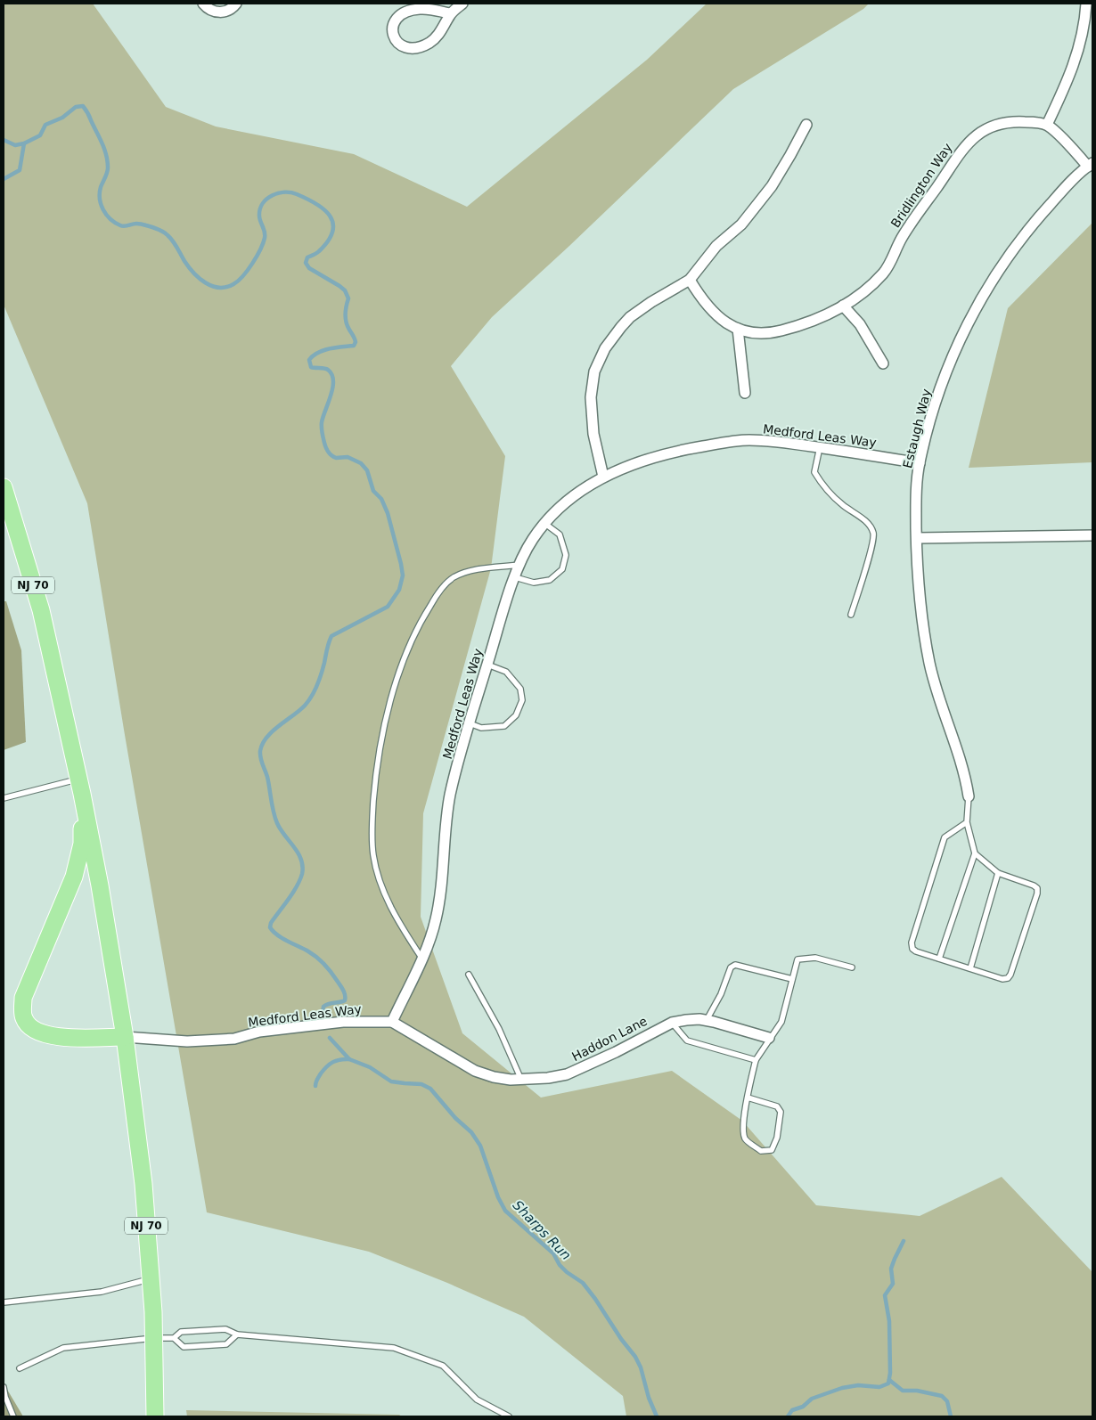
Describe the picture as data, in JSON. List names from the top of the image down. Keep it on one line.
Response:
{"streets":{"highway":["NJ 70"],"street":["Bridlington Way","Estaugh Way","Medford Leas Way","Haddon Lane"]},"crossings":[["Estaugh Way","Medford Leas Way"],["Medford Leas Way","NJ 70"],["Medford Leas Way","Haddon Lane"]],"water":["Sharps Run"]}
